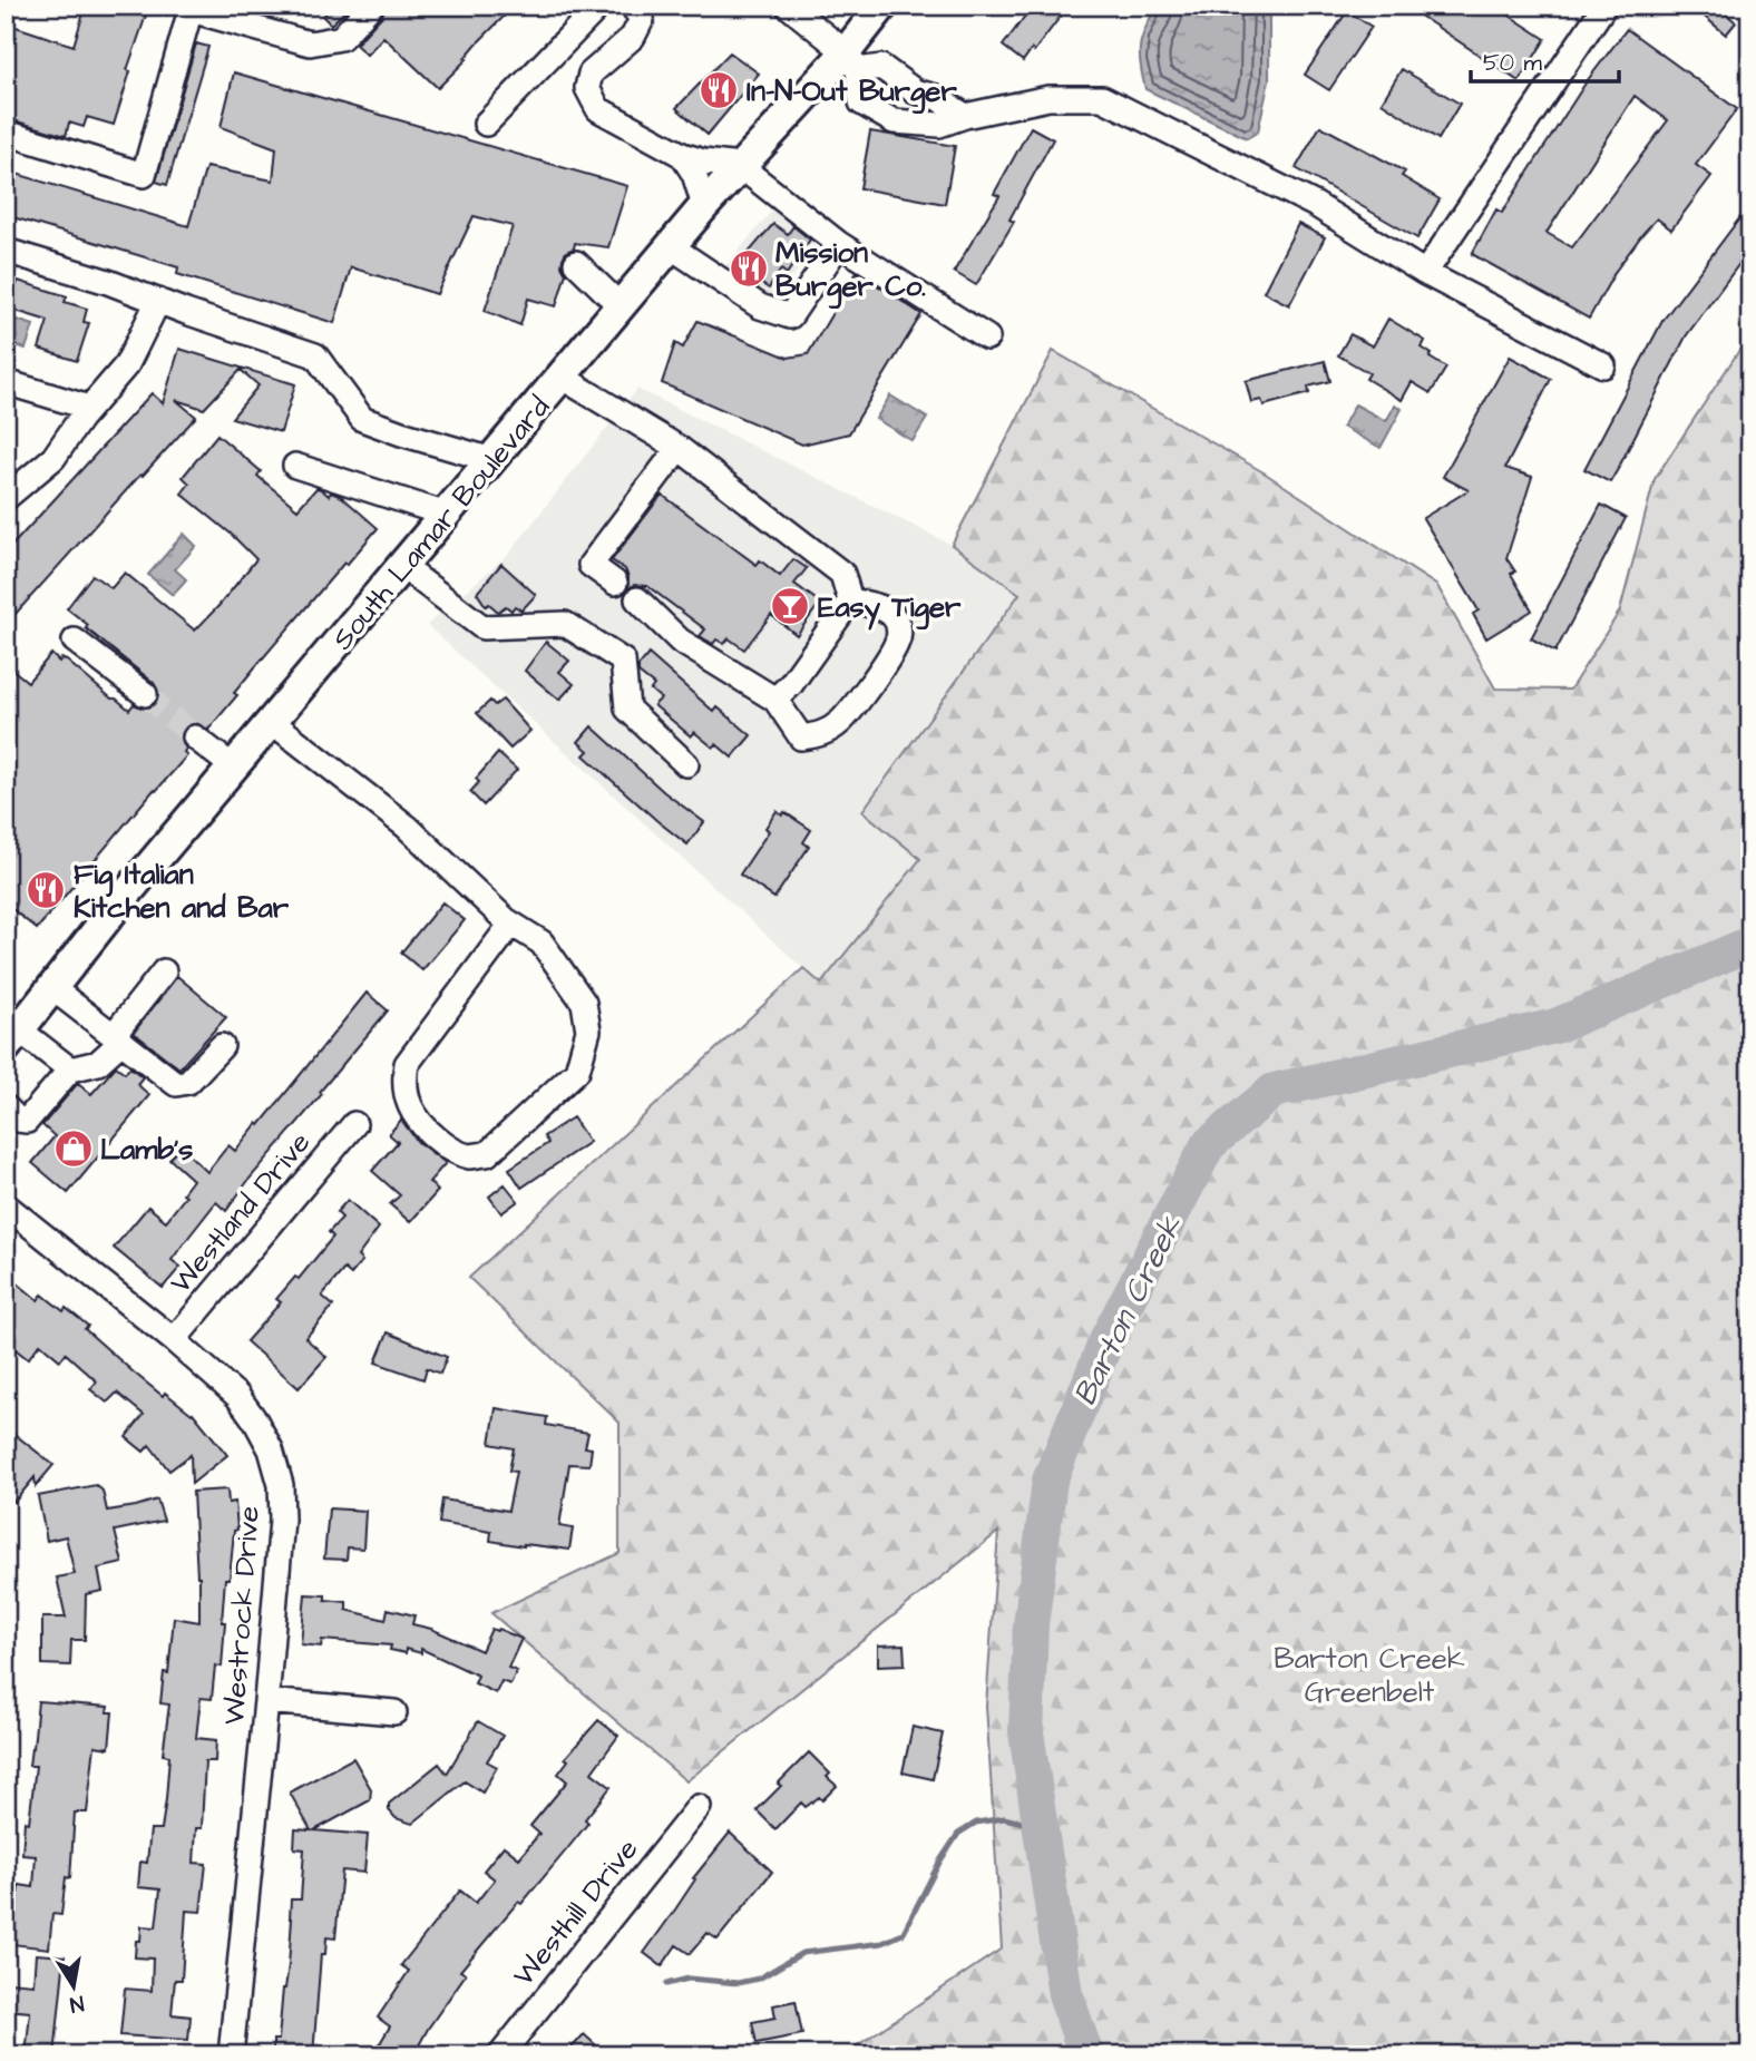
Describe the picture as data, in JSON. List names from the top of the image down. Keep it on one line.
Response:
{"streets":{"main road":["South Lamar Boulevard"],"street":["Westland Drive","Westrock Drive","Westhill Drive"]},"crossings":[["Westland Drive","Westrock Drive"]],"water":["Barton Creek"],"parks":["Barton Creek Greenbelt"],"places":{"restaurant":["In-N-Out Burger","Mission Burger Co.","Fig Italian Kitchen and Bar"],"bar":["Easy Tiger"],"shop":["Lamb's"]},"scale_bar":"50 m","north":"bottom"}
